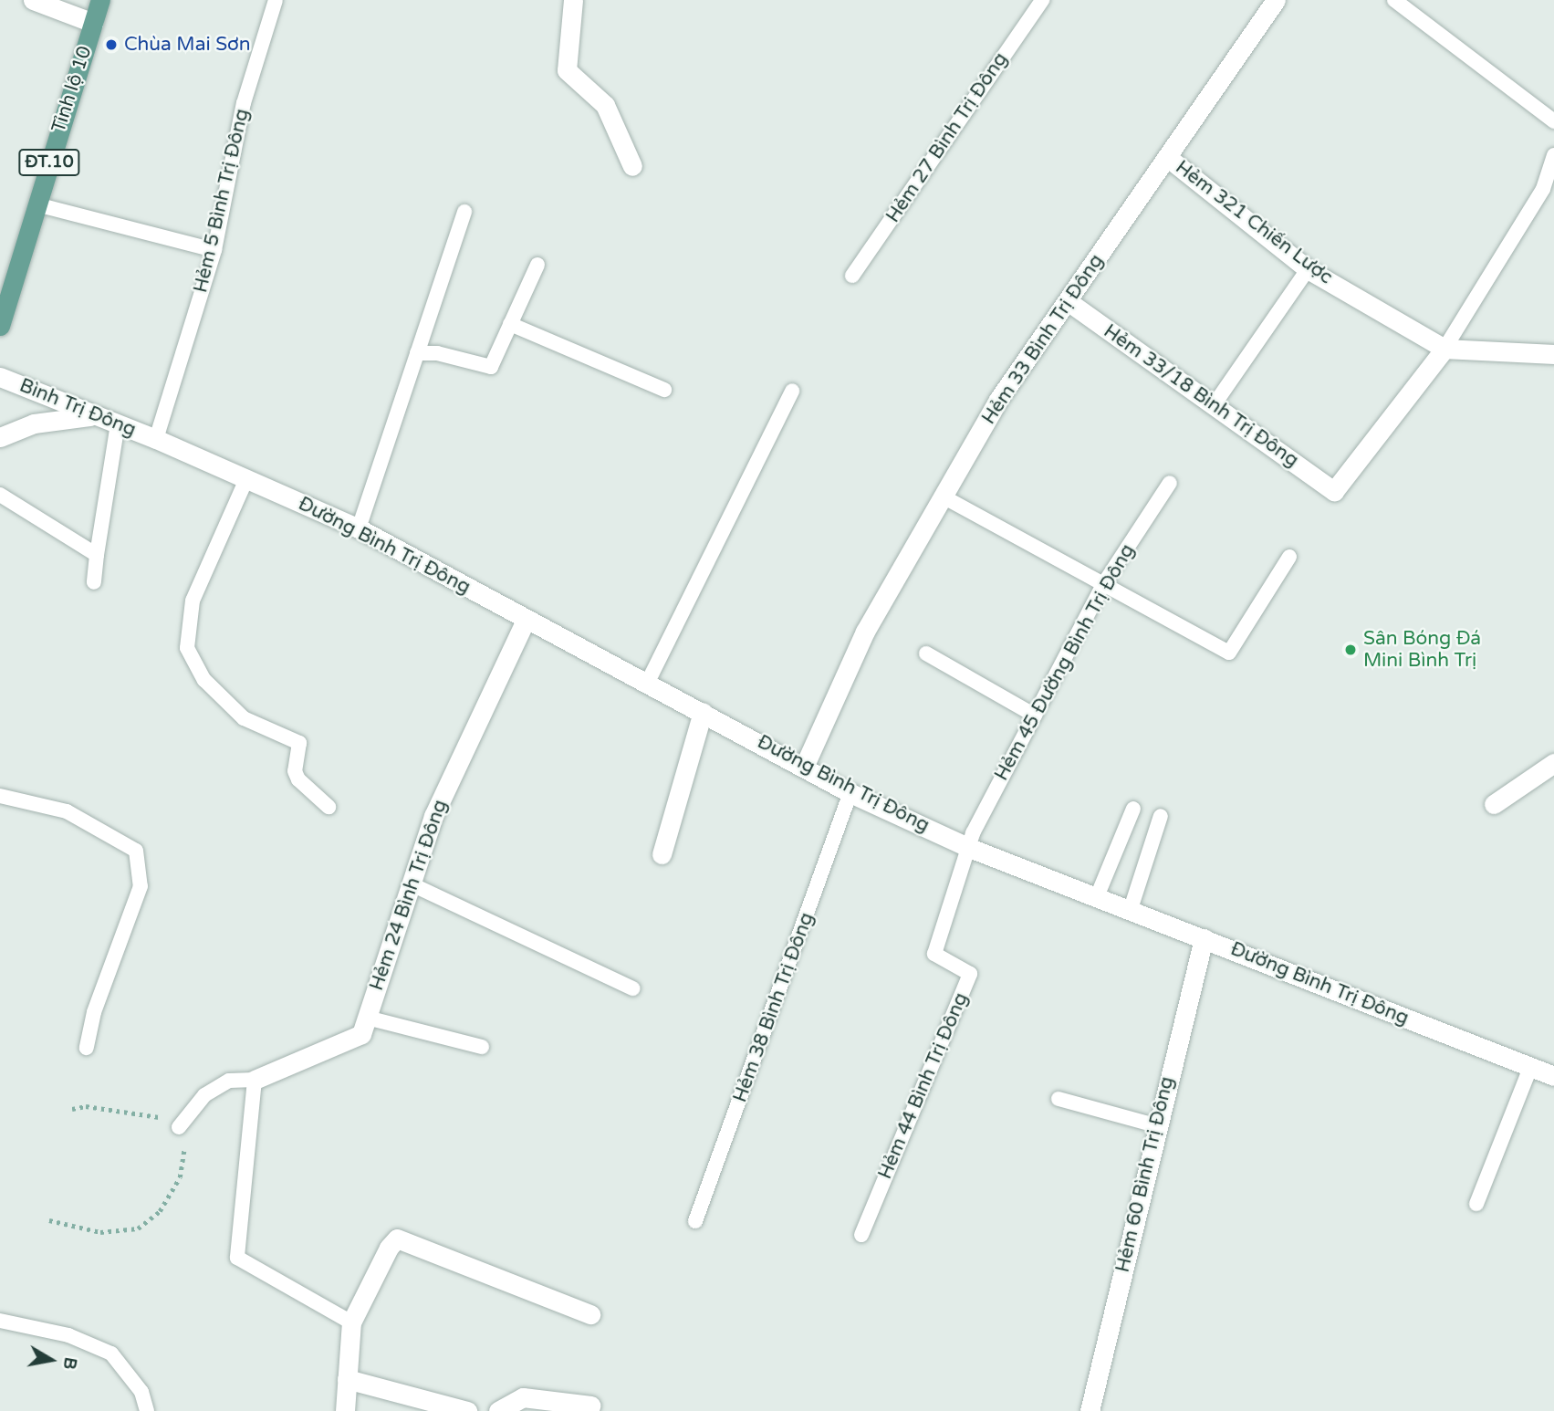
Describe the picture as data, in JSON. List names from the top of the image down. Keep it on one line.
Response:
{"streets":{"main road":["Tỉnh lộ 10","ĐT.10"],"street":["Hẻm 321 Chiến Lược","Hẻm 33 Bình Trị Đông","Hẻm 33/18 Bình Trị Đông","Bình Trị Đông","Đường Bình Trị Đông","Hẻm 24 Bình Trị Đông","Hẻm 60 Bình Trị Đông"],"lane":["Hẻm 27 Bình Trị Đông","Hẻm 5 Bình Trị Đông","Hẻm 45 Đường Bình Trị Đông","Hẻm 38 Bình Trị Đông","Hẻm 44 Bình Trị Đông"]},"crossings":[["Hẻm 5 Bình Trị Đông","Bình Trị Đông"],["Hẻm 5 Bình Trị Đông","Đường Bình Trị Đông"],["Hẻm 321 Chiến Lược","Hẻm 33 Bình Trị Đông"],["Hẻm 321 Chiến Lược","Hẻm 33/18 Bình Trị Đông"],["Hẻm 33 Bình Trị Đông","Hẻm 33/18 Bình Trị Đông"],["Hẻm 33 Bình Trị Đông","Đường Bình Trị Đông"],["Bình Trị Đông","Đường Bình Trị Đông"],["Đường Bình Trị Đông","Hẻm 45 Đường Bình Trị Đông"],["Đường Bình Trị Đông","Hẻm 24 Bình Trị Đông"],["Đường Bình Trị Đông","Hẻm 38 Bình Trị Đông"],["Đường Bình Trị Đông","Hẻm 44 Bình Trị Đông"],["Đường Bình Trị Đông","Hẻm 60 Bình Trị Đông"],["Hẻm 45 Đường Bình Trị Đông","Hẻm 44 Bình Trị Đông"]],"places":["Chùa Mai Sơn","Sân Bóng Đá Mini Bình Trị"],"north":"right"}
